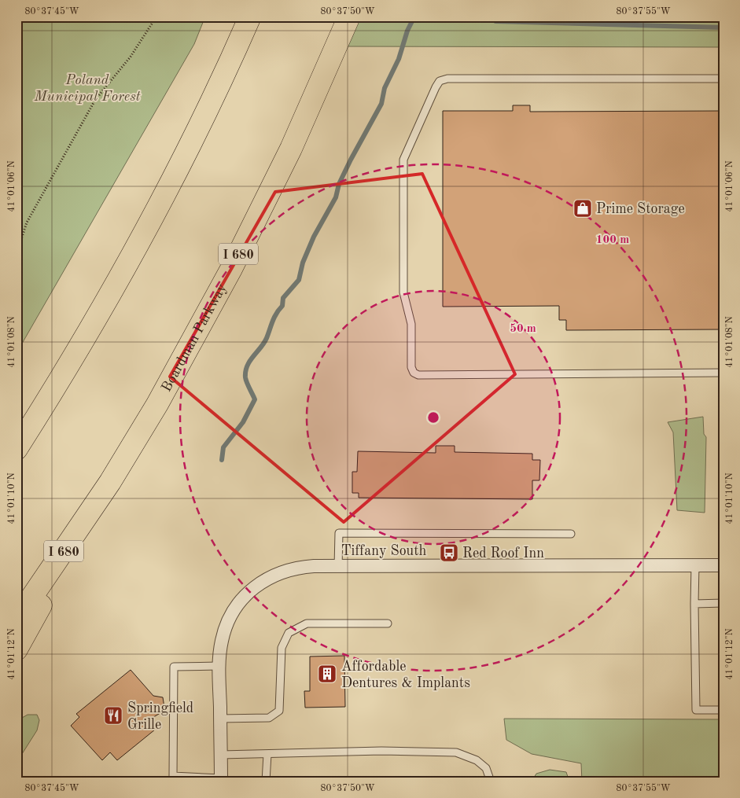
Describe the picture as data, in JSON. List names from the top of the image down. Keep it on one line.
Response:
{"streets":{"highway":["I 680","Boardman Parkway"],"street":["Tiffany South"]},"parks":["Poland Municipal Forest"],"places":{"shop":["Prime Storage"],"bus stop":["Red Roof Inn"],"building":["Affordable Dentures & Implants"],"restaurant":["Springfield Grille"]},"coordinates":["80°37'45\"W","80°37'50\"W","80°37'55\"W","41°01'06\"N","41°01'08\"N","41°01'10\"N","41°01'12\"N"],"rings":["100 m","50 m"]}
